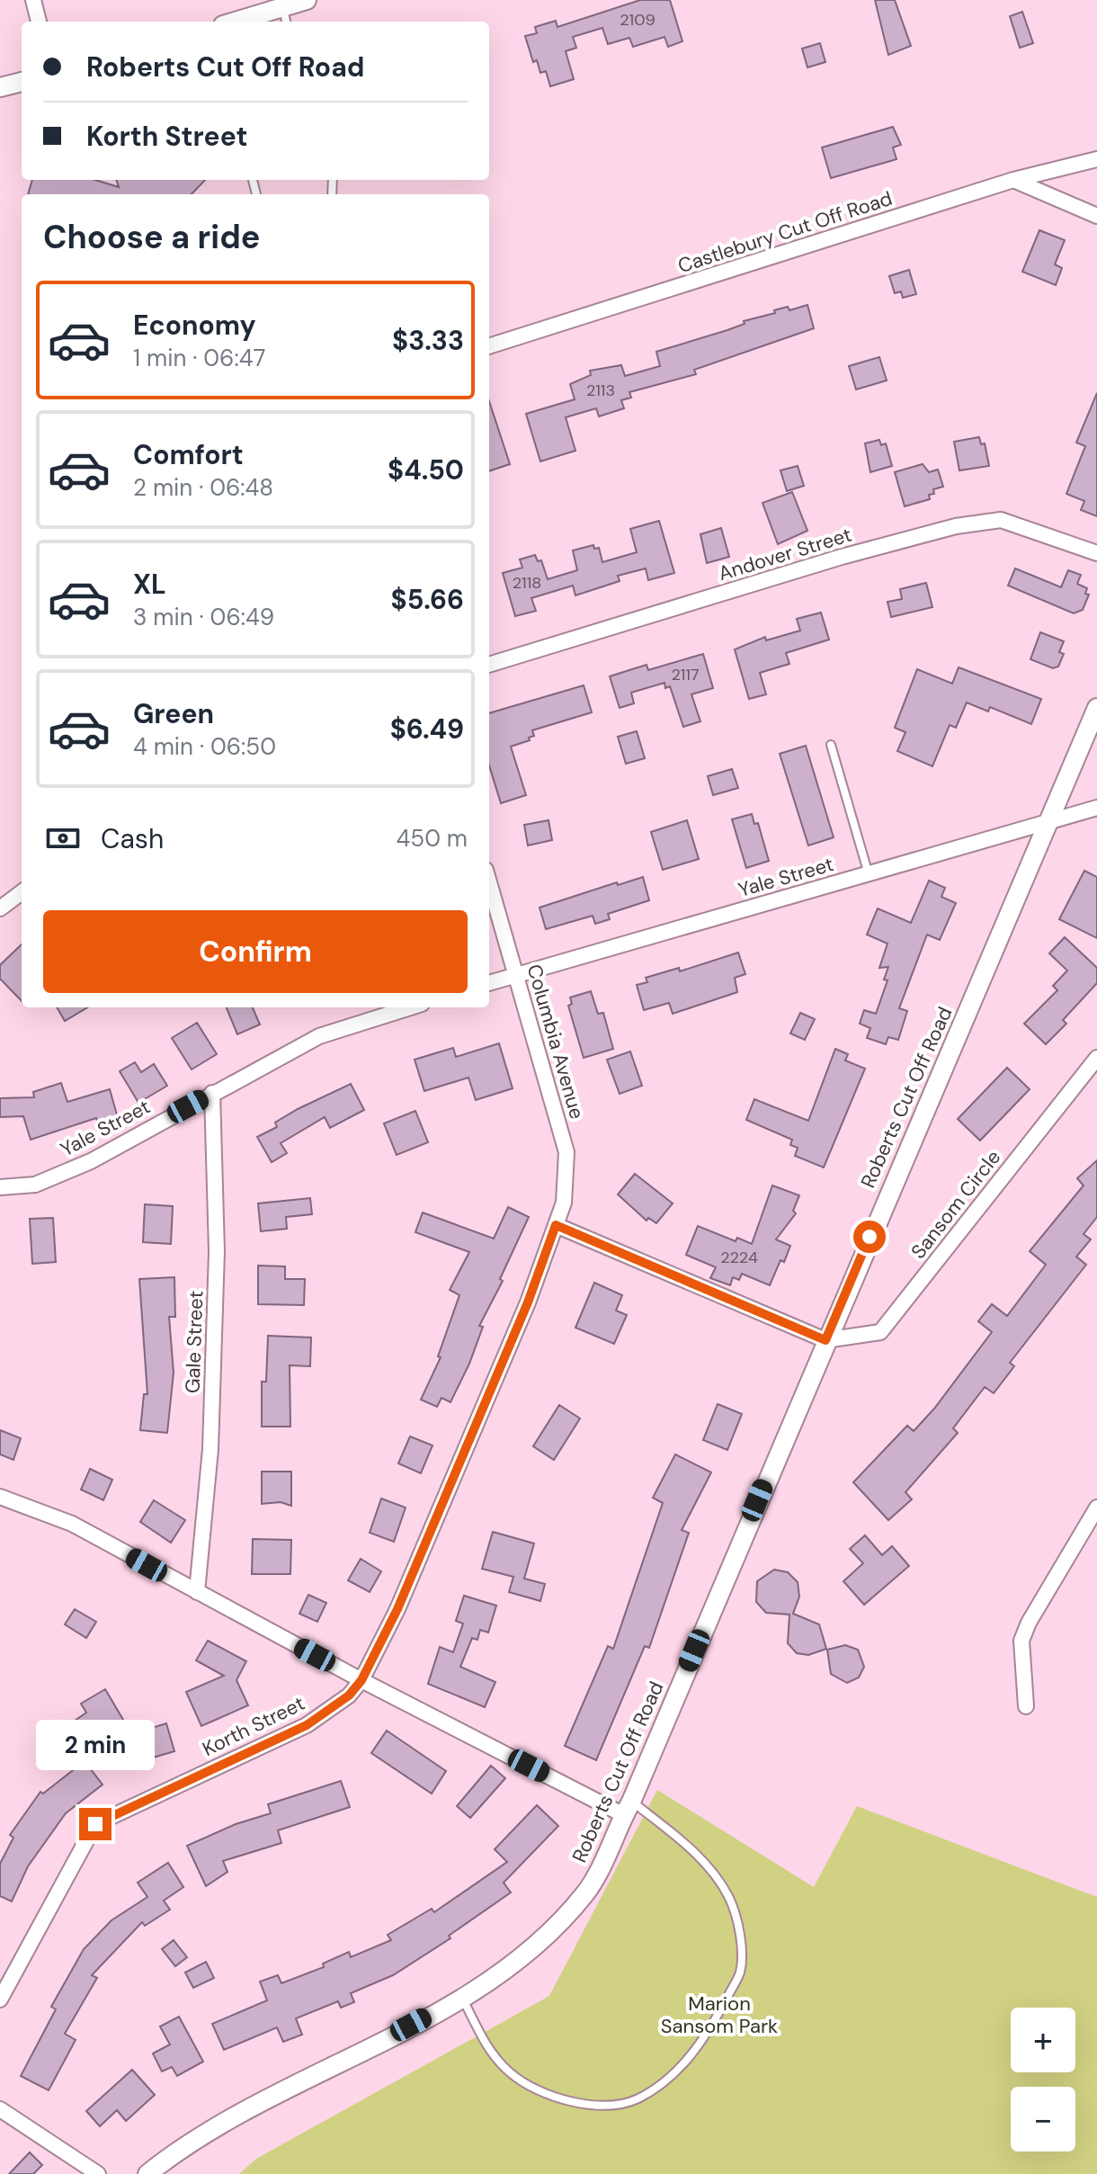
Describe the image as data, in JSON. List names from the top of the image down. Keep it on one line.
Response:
{"streets":{"street":["Castlebury Cut Off Road","Andover Street","Yale Street","Columbia Avenue","Roberts Cut Off Road","Sansom Circle","Gale Street","Korth Street"]},"crossings":[["Yale Street","Columbia Avenue"],["Yale Street","Roberts Cut Off Road"],["Yale Street","Gale Street"],["Columbia Avenue","Korth Street"],["Roberts Cut Off Road","Sansom Circle"]],"parks":["Marion Sansom Park"],"house_numbers":["2109","2113","2118","2117","2224"],"page":{"banner":["Roberts Cut Off Road","Korth Street"],"heading":"Choose a ride","list":[{"name":"Economy","note":"1 min · 06:47","value":"$3.33"},{"name":"Comfort","note":"2 min · 06:48","value":"$4.50"},{"name":"XL","note":"3 min · 06:49","value":"$5.66"},{"name":"Green","note":"4 min · 06:50","value":"$6.49"}],"pay":["Cash","450 m"],"buttons":"Confirm","bubble":"2 min","map_buttons":["+","−"]}}
